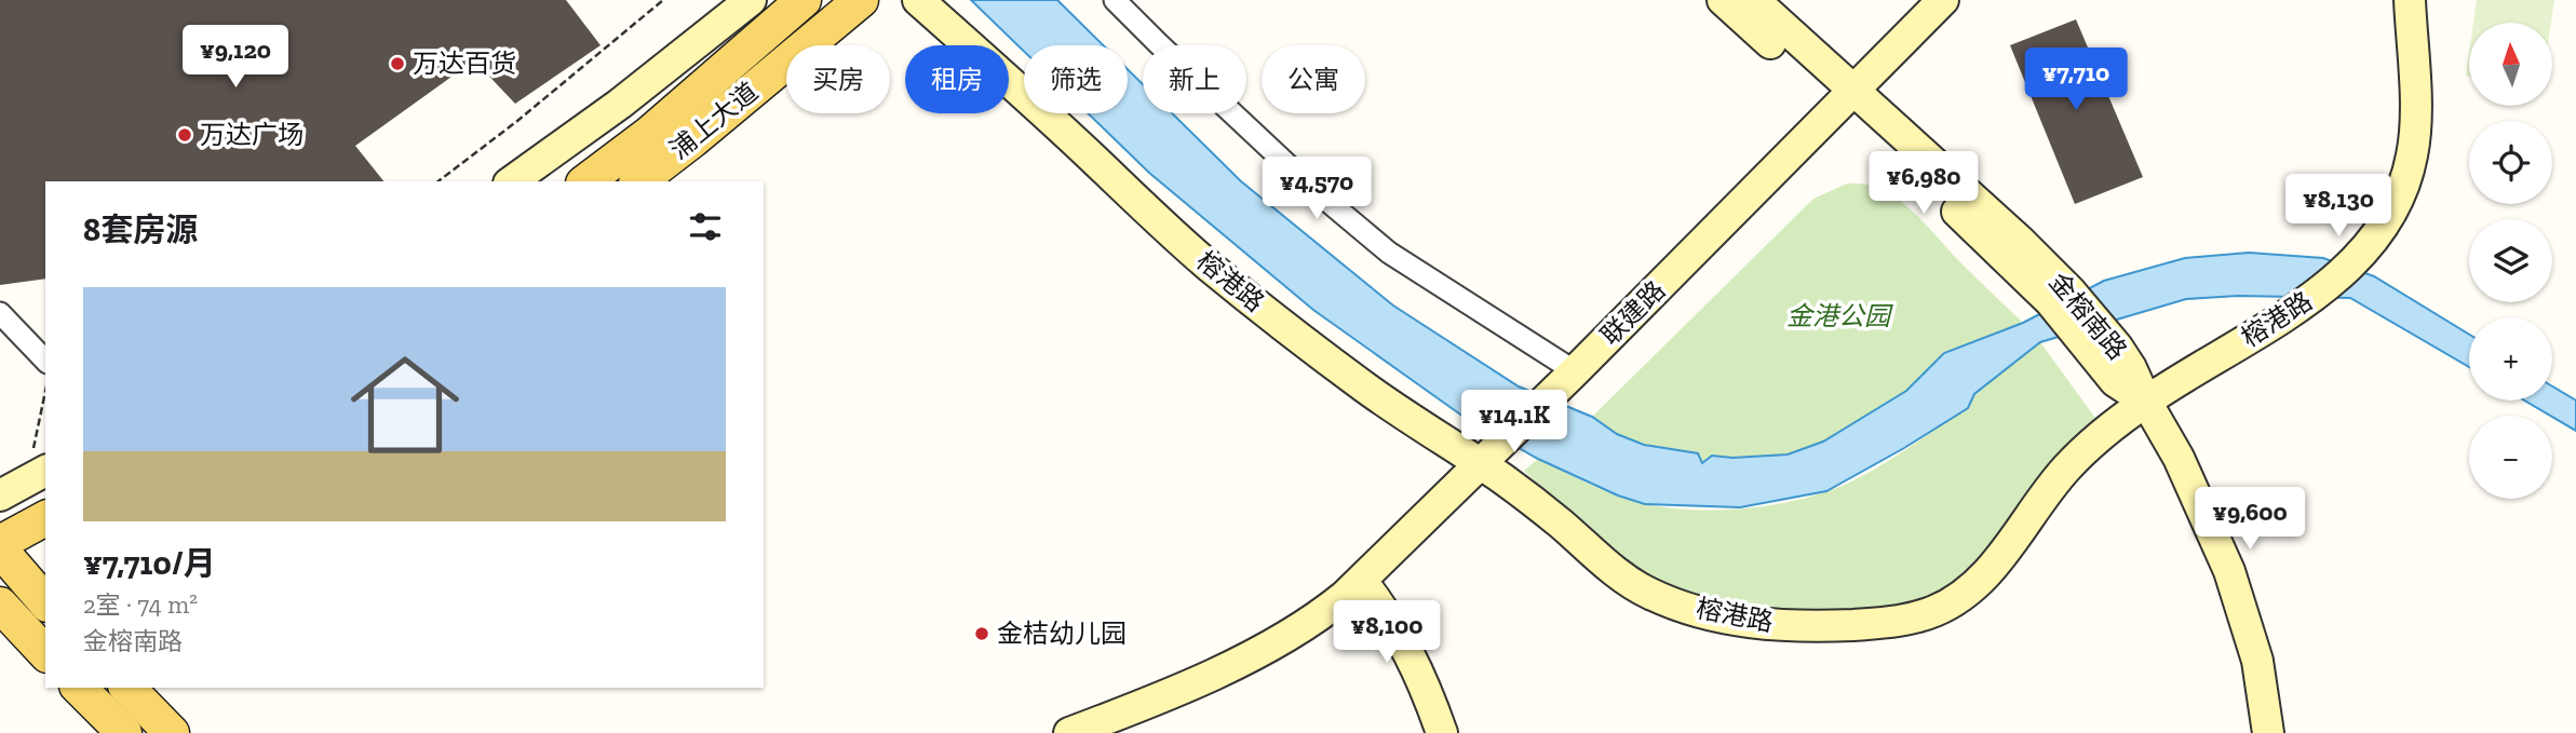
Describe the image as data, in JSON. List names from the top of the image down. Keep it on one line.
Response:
{"streets":{"main road":["浦上大道"],"street":["榕港路","联建路","金榕南路"]},"crossings":[["榕港路","联建路"],["榕港路","金榕南路"],["联建路","金榕南路"]],"parks":["金港公园"],"places":["万达百货","万达广场","金桔幼儿园"],"north":"top","page":{"map_buttons":["+","−"],"price":["¥9,120","¥7,710","¥6,980","¥4,570","¥8,130","¥14.1K","¥9,600","¥8,100"],"chip":["买房","租房","筛选","新上","公寓"],"heading":"8套房源","list":[{"name":"¥7,710/月","note":"2室 · 74 m² · 金榕南路"}]}}
